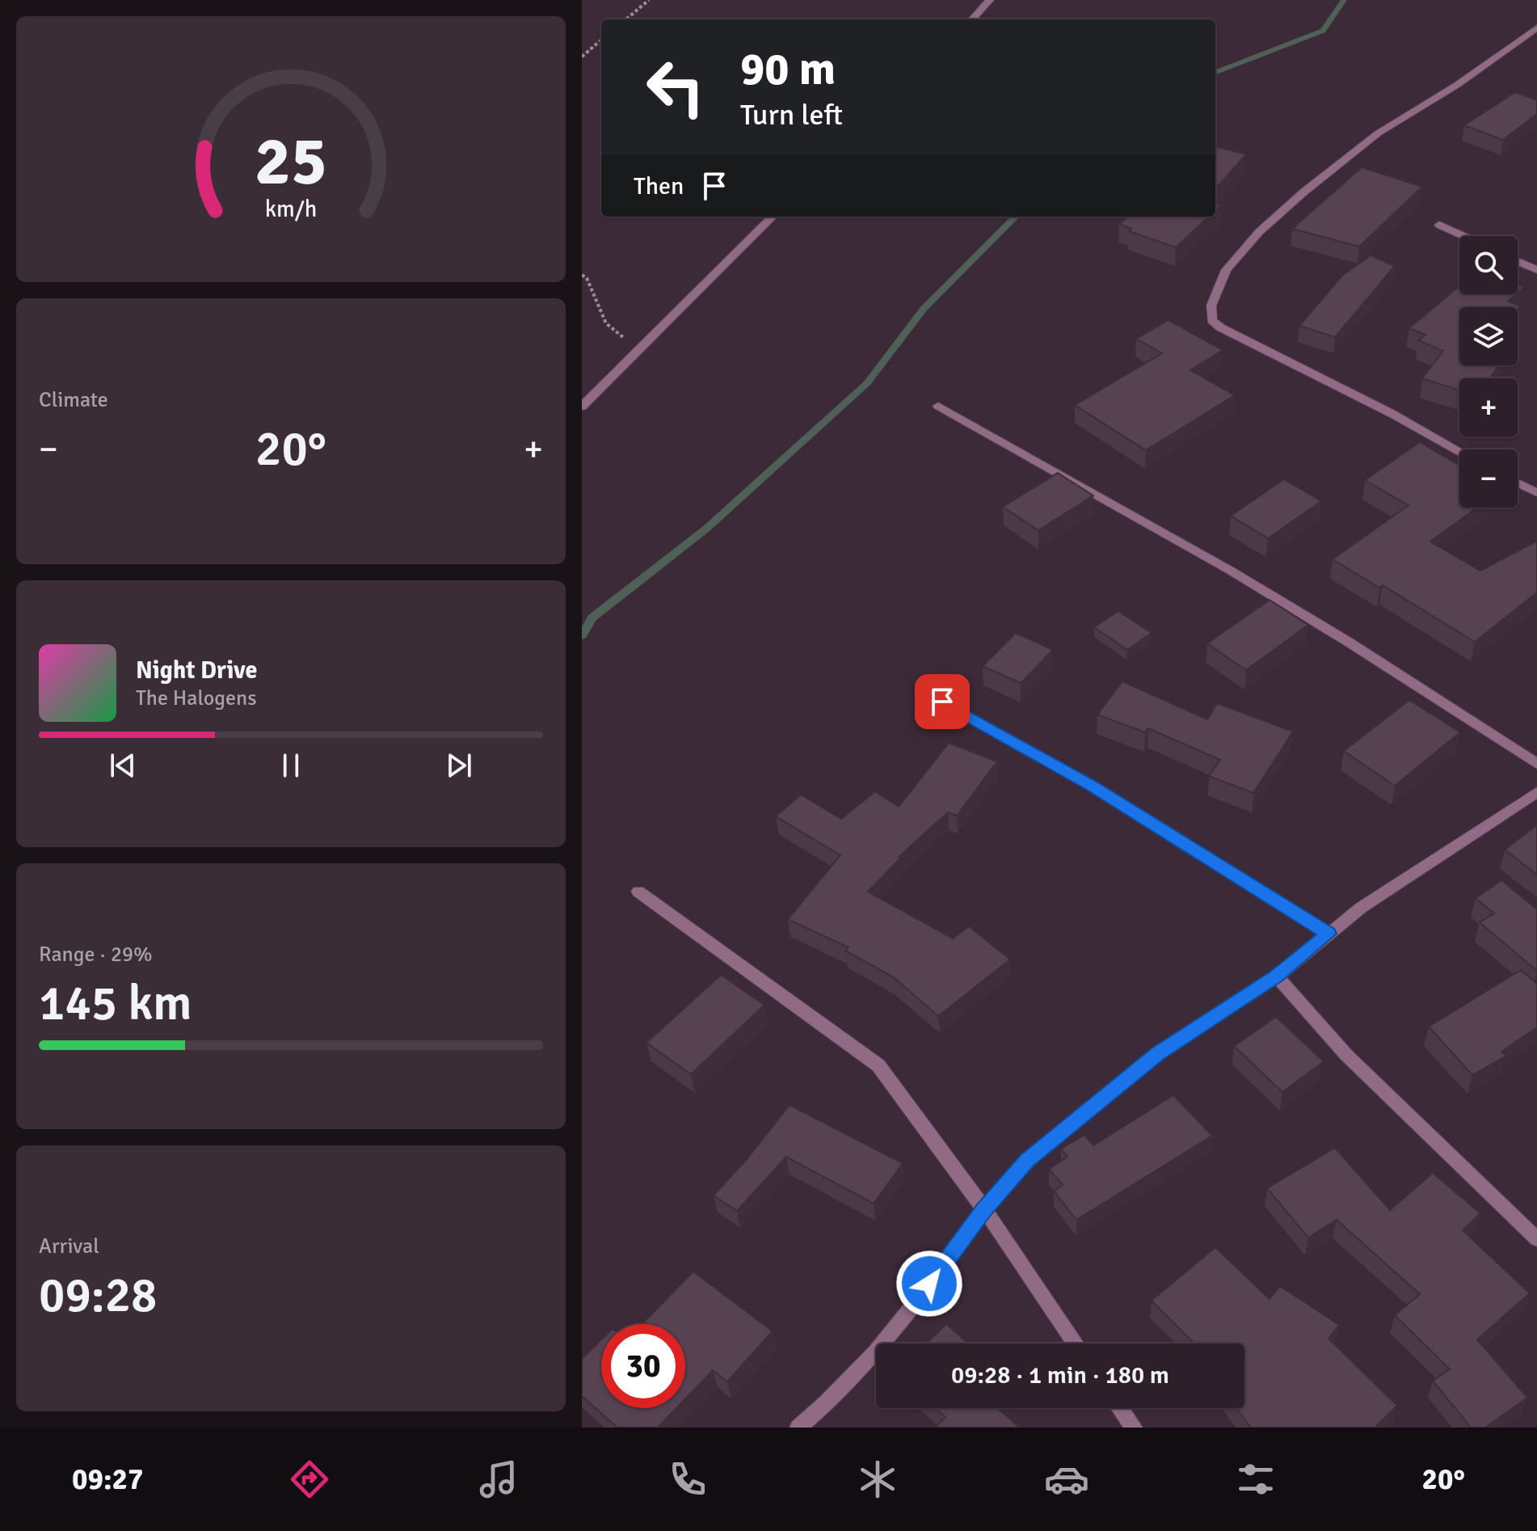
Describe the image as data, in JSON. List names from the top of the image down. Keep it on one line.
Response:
{"page":{"turn":["90 m","Turn left"],"then":"Then","map_buttons":["+","−"],"tile":["Climate",["Range · 29%","145 km"],["Arrival","09:28"]],"heat":["−","20°","+"],"song":["Night Drive","The Halogens"],"limit":"30","trip":"09:28 · 1 min · 180 m","tabs":["09:27","20°"],"gauge":["25","km/h"]}}
